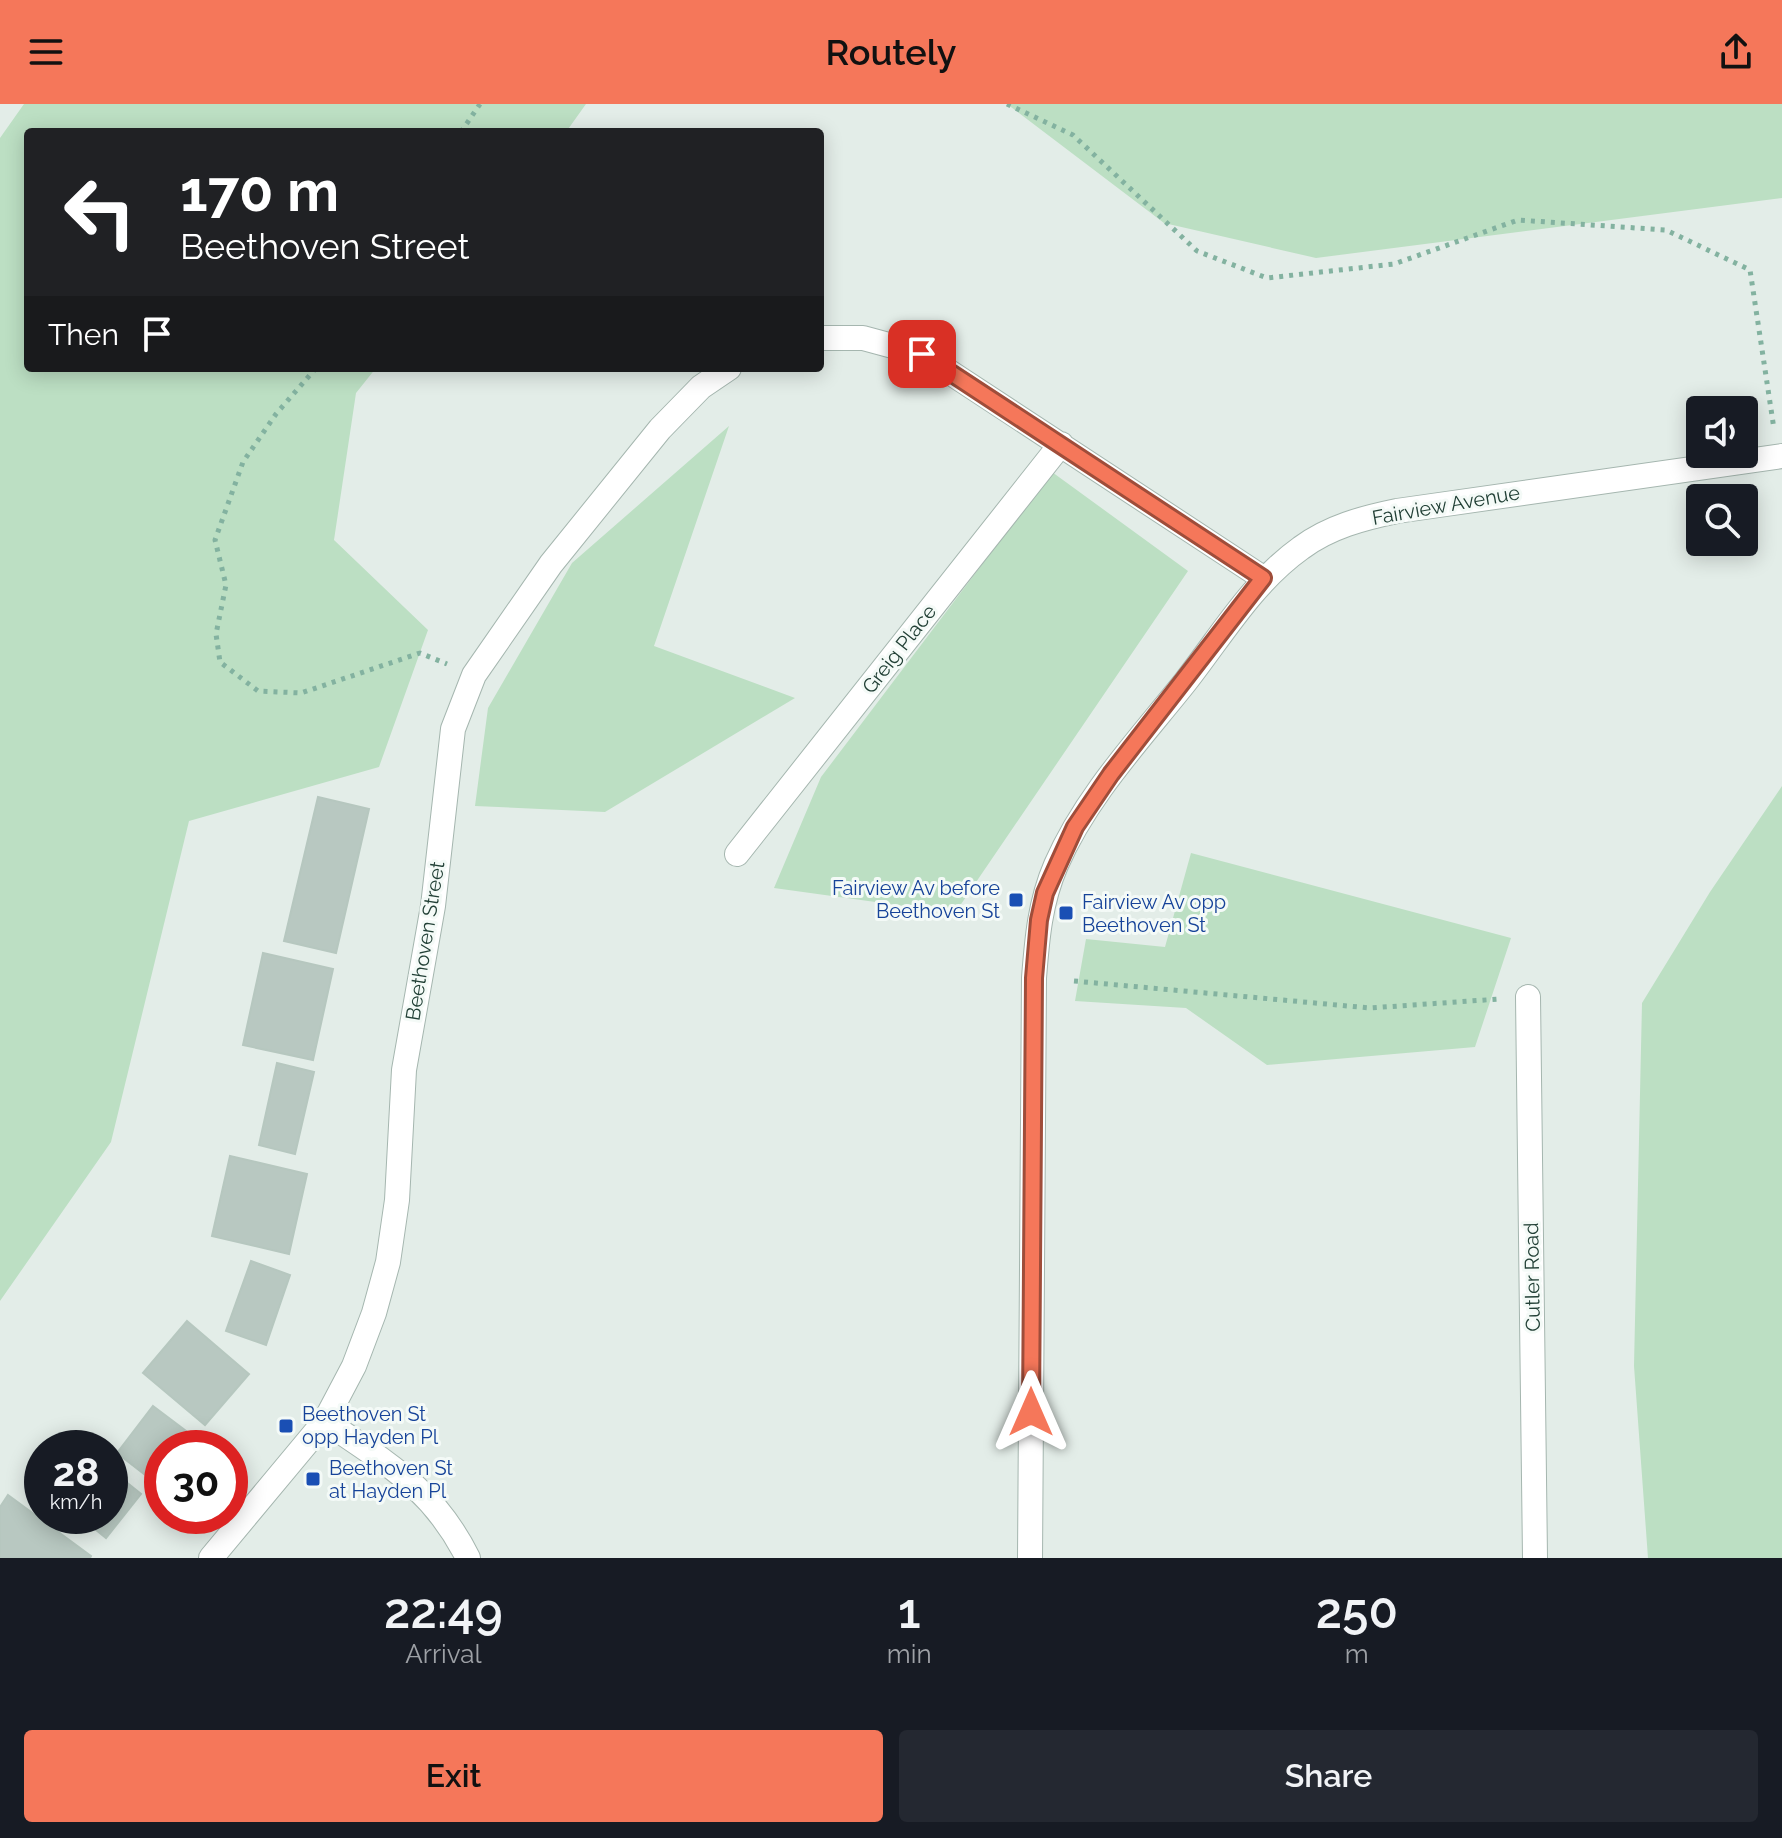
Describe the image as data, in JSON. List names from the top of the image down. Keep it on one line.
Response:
{"streets":{"street":["Fairview Avenue","Greig Place","Beethoven Street","Cutler Road"]},"places":{"transit":["Fairview Av before Beethoven St","Fairview Av opp Beethoven St","Beethoven St opp Hayden Pl","Beethoven St at Hayden Pl"]},"page":{"header":"Routely","turn":["170 m","Beethoven Street"],"then":"Then","speed":"28 km/h","limit":"30","eta":["22:49","Arrival","1","min","250","m"],"buttons":["Exit","Share"]}}
